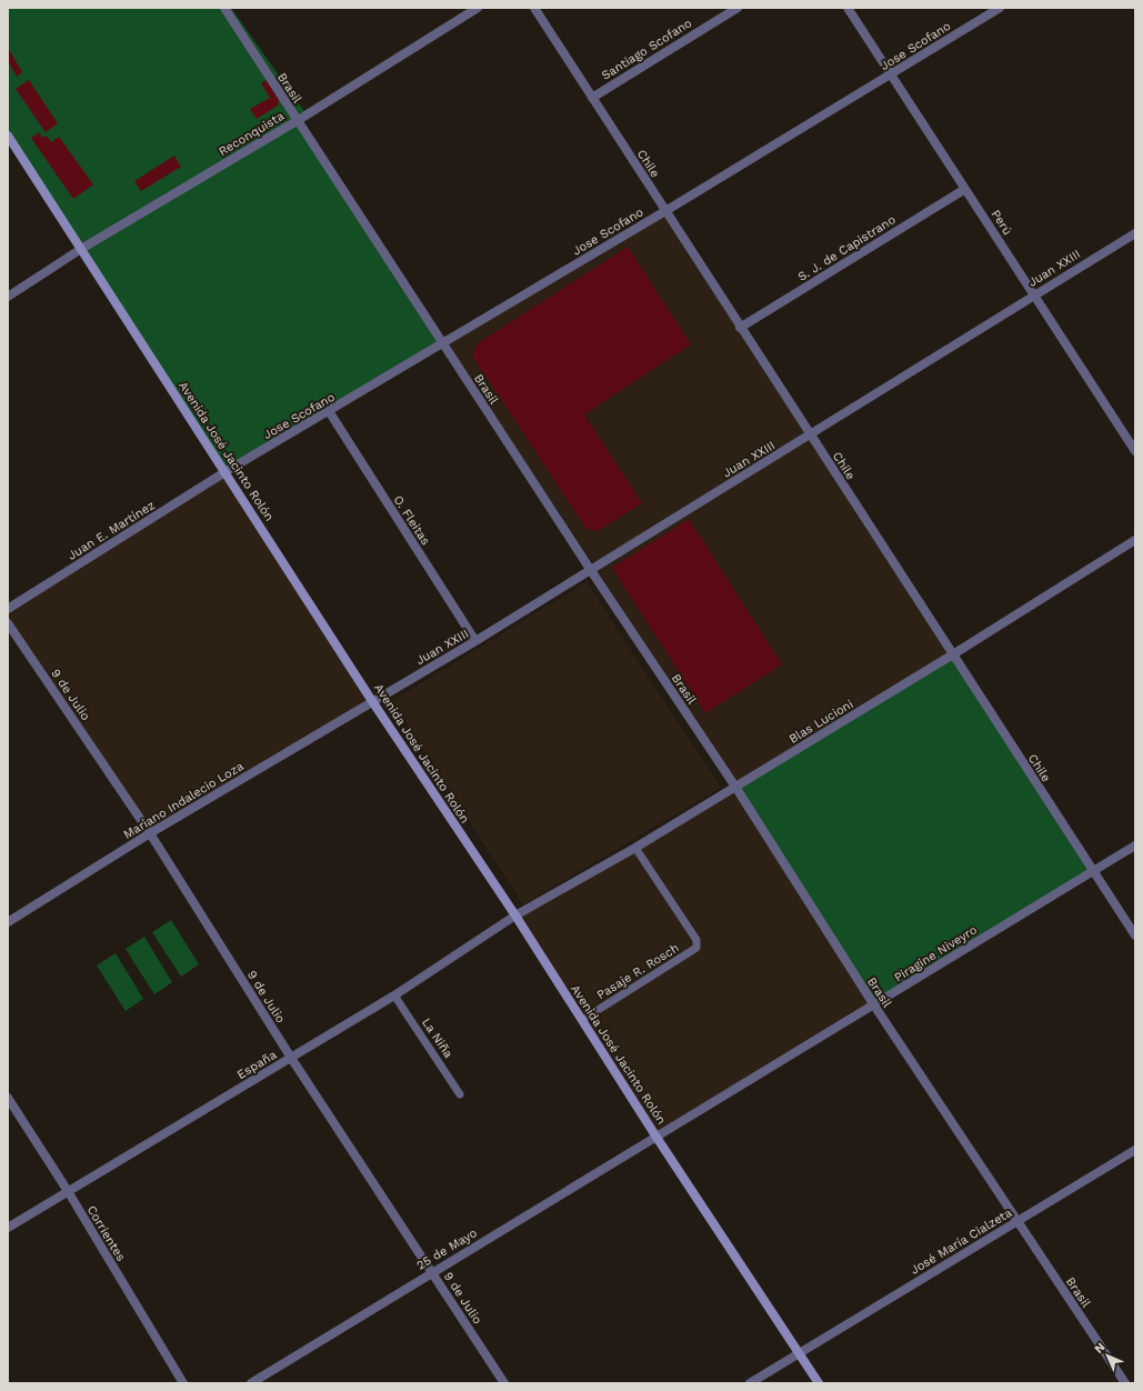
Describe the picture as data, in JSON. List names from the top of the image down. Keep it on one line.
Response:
{"streets":{"street":["Jose Scofano","Santiago Scofano","Brasil","Reconquista","Chile","Perú","S. J. de Capistrano","Juan XXIII","Avenida José Jacinto Rolón","O. Fleitas","Juan E. Martínez","9 de Julio","Blas Lucioni","Mariano Indalecio Loza","Piragine Niveyro","España","Corrientes","José María Cialzeta","25 de Mayo"],"lane":["Pasaje R. Rosch","La Niña"]},"crossings":[["Jose Scofano","Brasil"],["Jose Scofano","Chile"],["Jose Scofano","Perú"],["Jose Scofano","Avenida José Jacinto Rolón"],["Jose Scofano","O. Fleitas"],["Jose Scofano","Juan E. Martínez"],["Santiago Scofano","Chile"],["Brasil","Reconquista"],["Brasil","Juan XXIII"],["Brasil","Blas Lucioni"],["Brasil","Piragine Niveyro"],["Brasil","José María Cialzeta"],["Reconquista","Avenida José Jacinto Rolón"],["Chile","S. J. de Capistrano"],["Chile","Juan XXIII"],["Chile","Blas Lucioni"],["Chile","Piragine Niveyro"],["Perú","S. J. de Capistrano"],["Perú","Juan XXIII"],["Juan XXIII","Avenida José Jacinto Rolón"],["Juan XXIII","O. Fleitas"],["Juan XXIII","Mariano Indalecio Loza"],["Avenida José Jacinto Rolón","Juan E. Martínez"],["Avenida José Jacinto Rolón","Blas Lucioni"],["Avenida José Jacinto Rolón","Mariano Indalecio Loza"],["Avenida José Jacinto Rolón","Piragine Niveyro"],["Avenida José Jacinto Rolón","Pasaje R. Rosch"],["Avenida José Jacinto Rolón","España"],["Avenida José Jacinto Rolón","José María Cialzeta"],["Avenida José Jacinto Rolón","25 de Mayo"],["9 de Julio","Mariano Indalecio Loza"],["9 de Julio","España"],["9 de Julio","25 de Mayo"],["Blas Lucioni","Pasaje R. Rosch"],["Blas Lucioni","España"],["Piragine Niveyro","25 de Mayo"],["La Niña","España"],["España","Corrientes"]],"north":"top left"}
